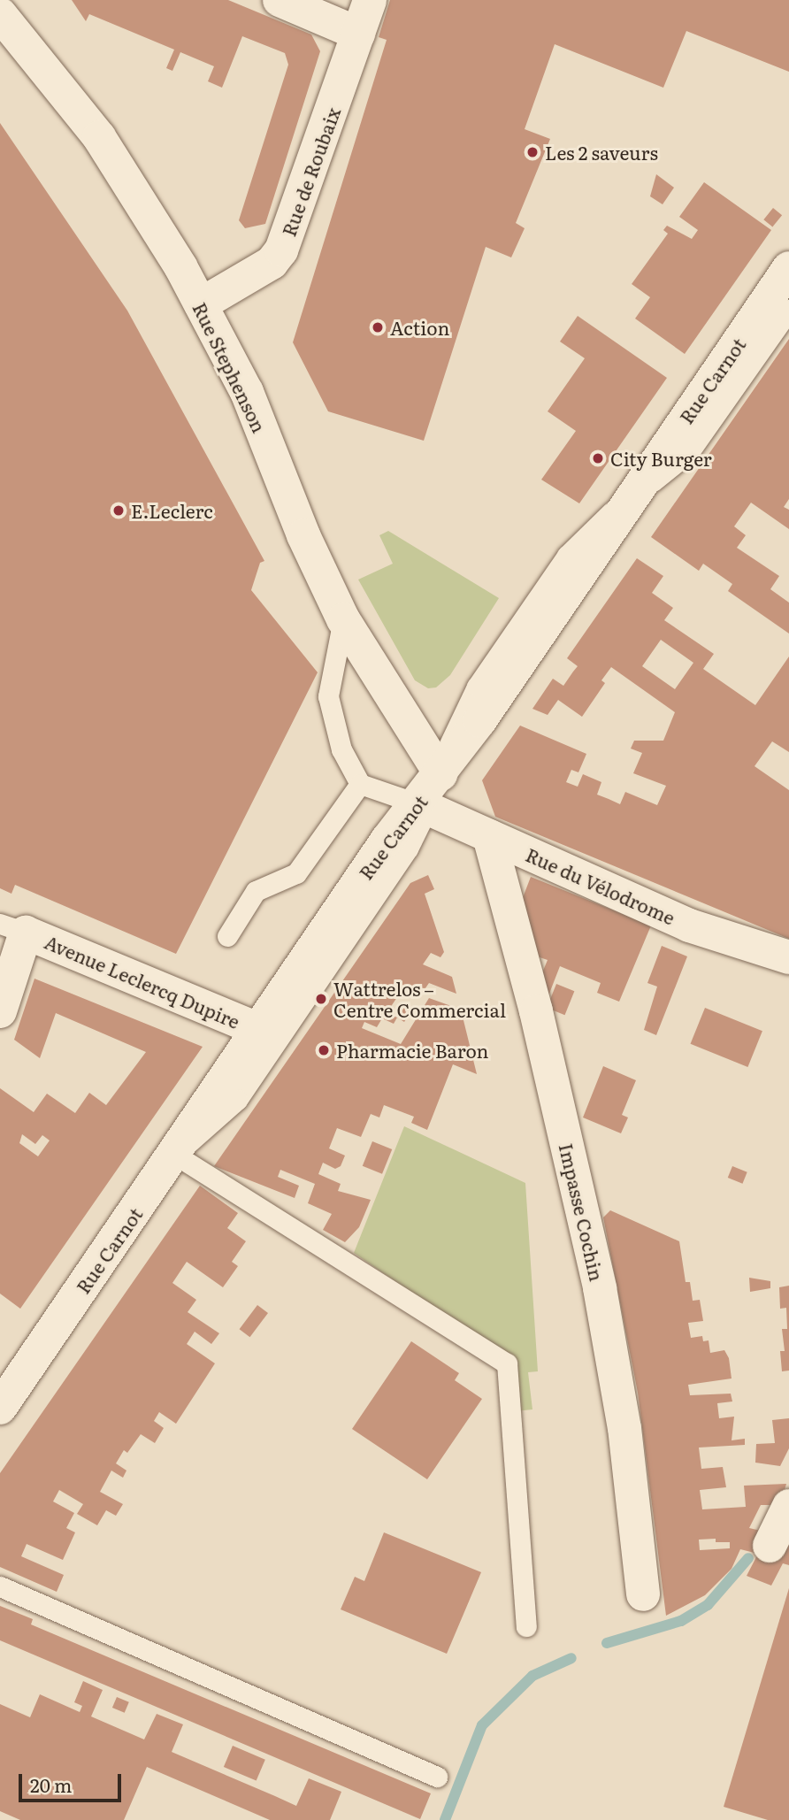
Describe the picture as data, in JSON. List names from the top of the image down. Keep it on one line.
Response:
{"streets":{"street":["Rue de Roubaix","Rue Stephenson","Rue Carnot","Rue du Vélodrome","Avenue Leclercq Dupire","Impasse Cochin"]},"crossings":[["Rue de Roubaix","Rue Stephenson"],["Rue Stephenson","Rue Carnot"],["Rue Carnot","Rue du Vélodrome"],["Rue Carnot","Avenue Leclercq Dupire"],["Rue du Vélodrome","Impasse Cochin"]],"places":["Les 2 saveurs","Action","City Burger","E.Leclerc","Wattrelos – Centre Commercial","Pharmacie Baron"],"scale_bar":"20 m"}
